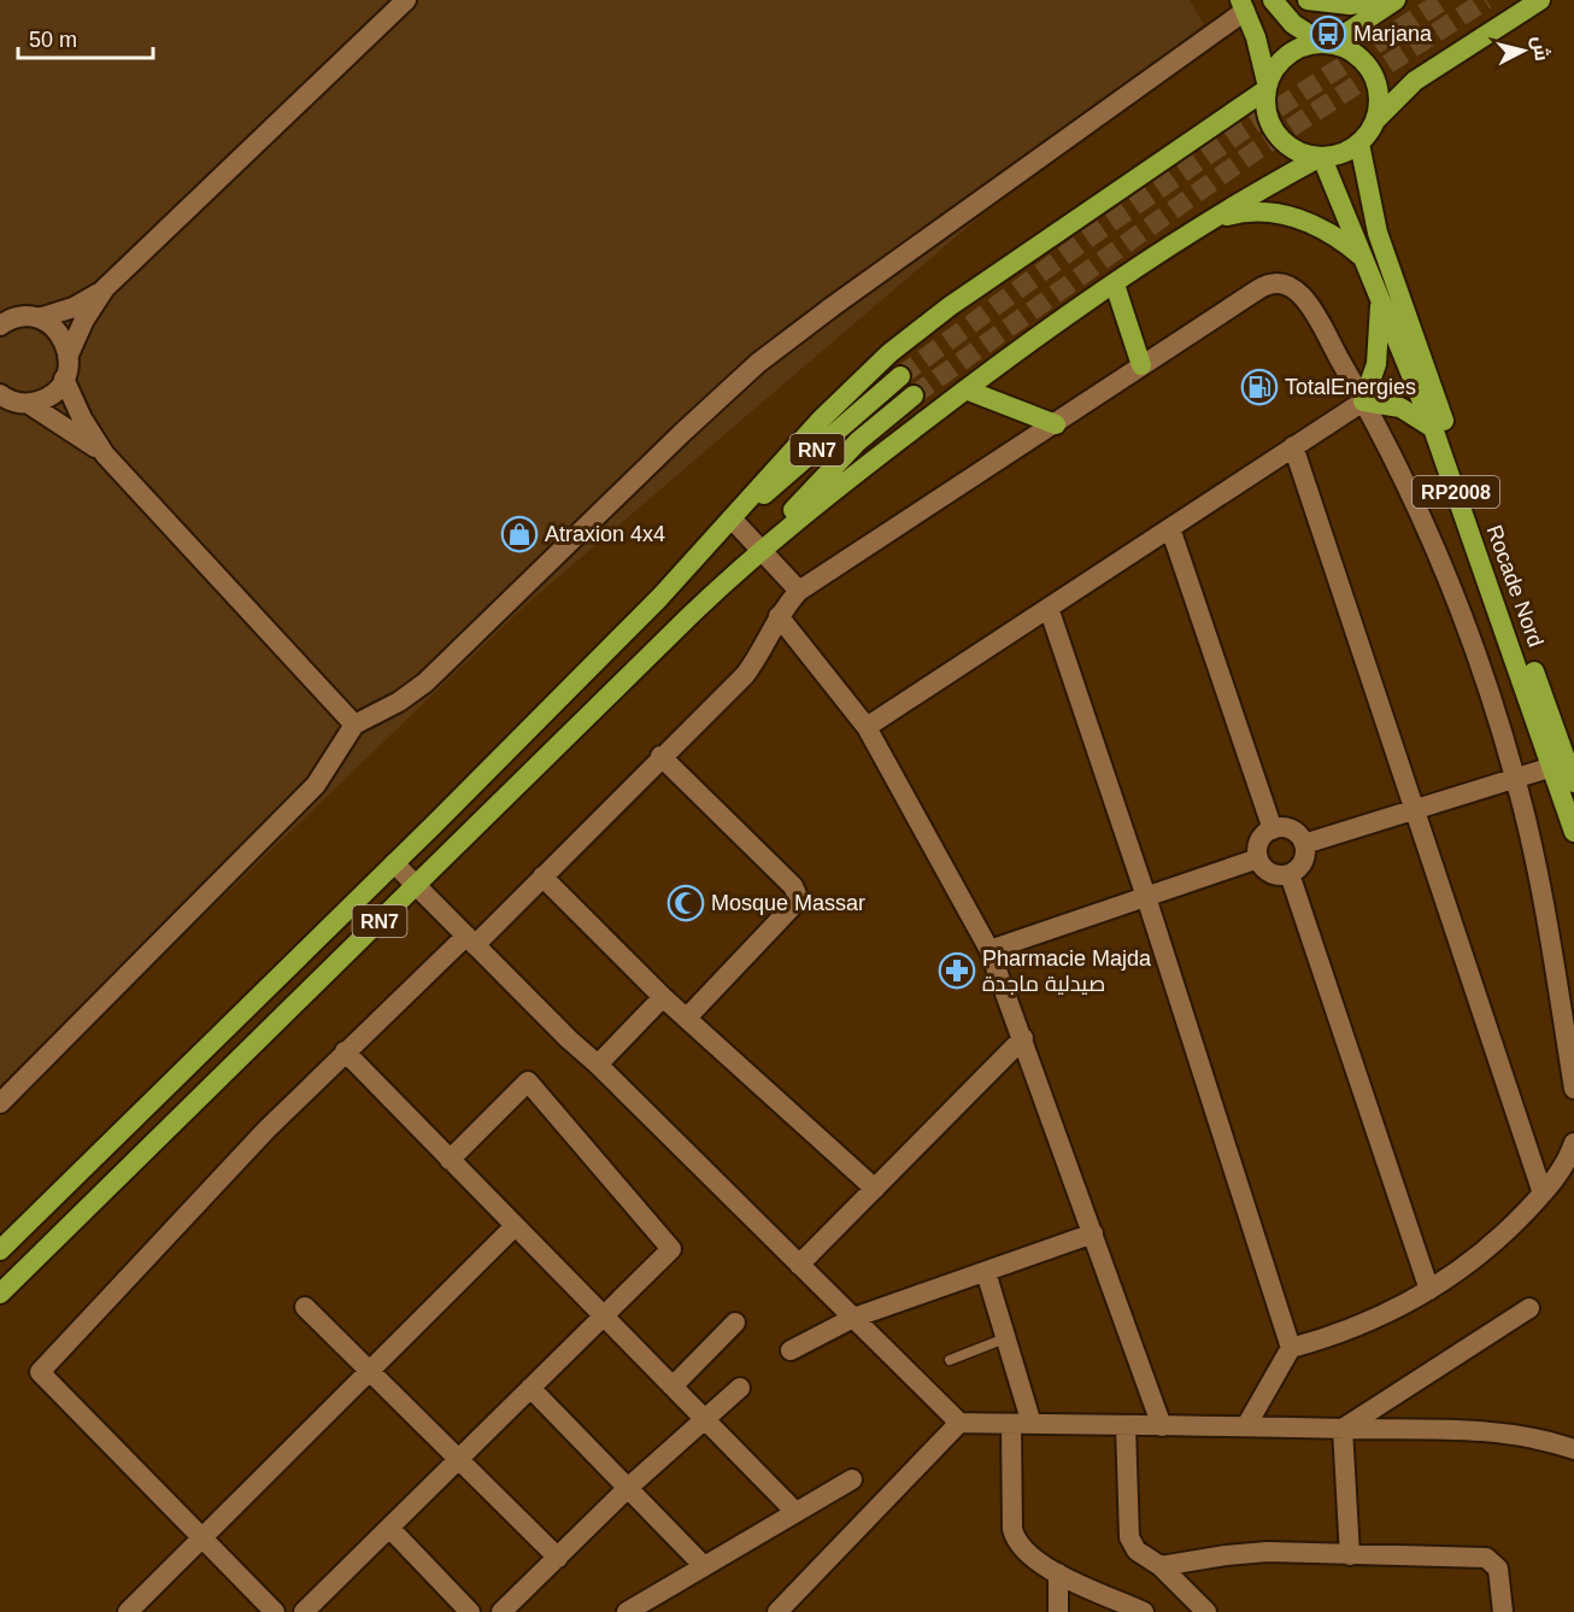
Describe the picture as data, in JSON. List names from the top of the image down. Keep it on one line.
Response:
{"streets":{"highway":["RN7","RP2008","Rocade Nord"]},"places":{"bus stop":["Marjana"],"fuel station":["TotalEnergies"],"shop":["Atraxion 4x4"],"mosque":["Mosque Massar"],"pharmacy":["Pharmacie Majda صيدلية ماجدة"]},"scale_bar":"50 m","north":"right"}
